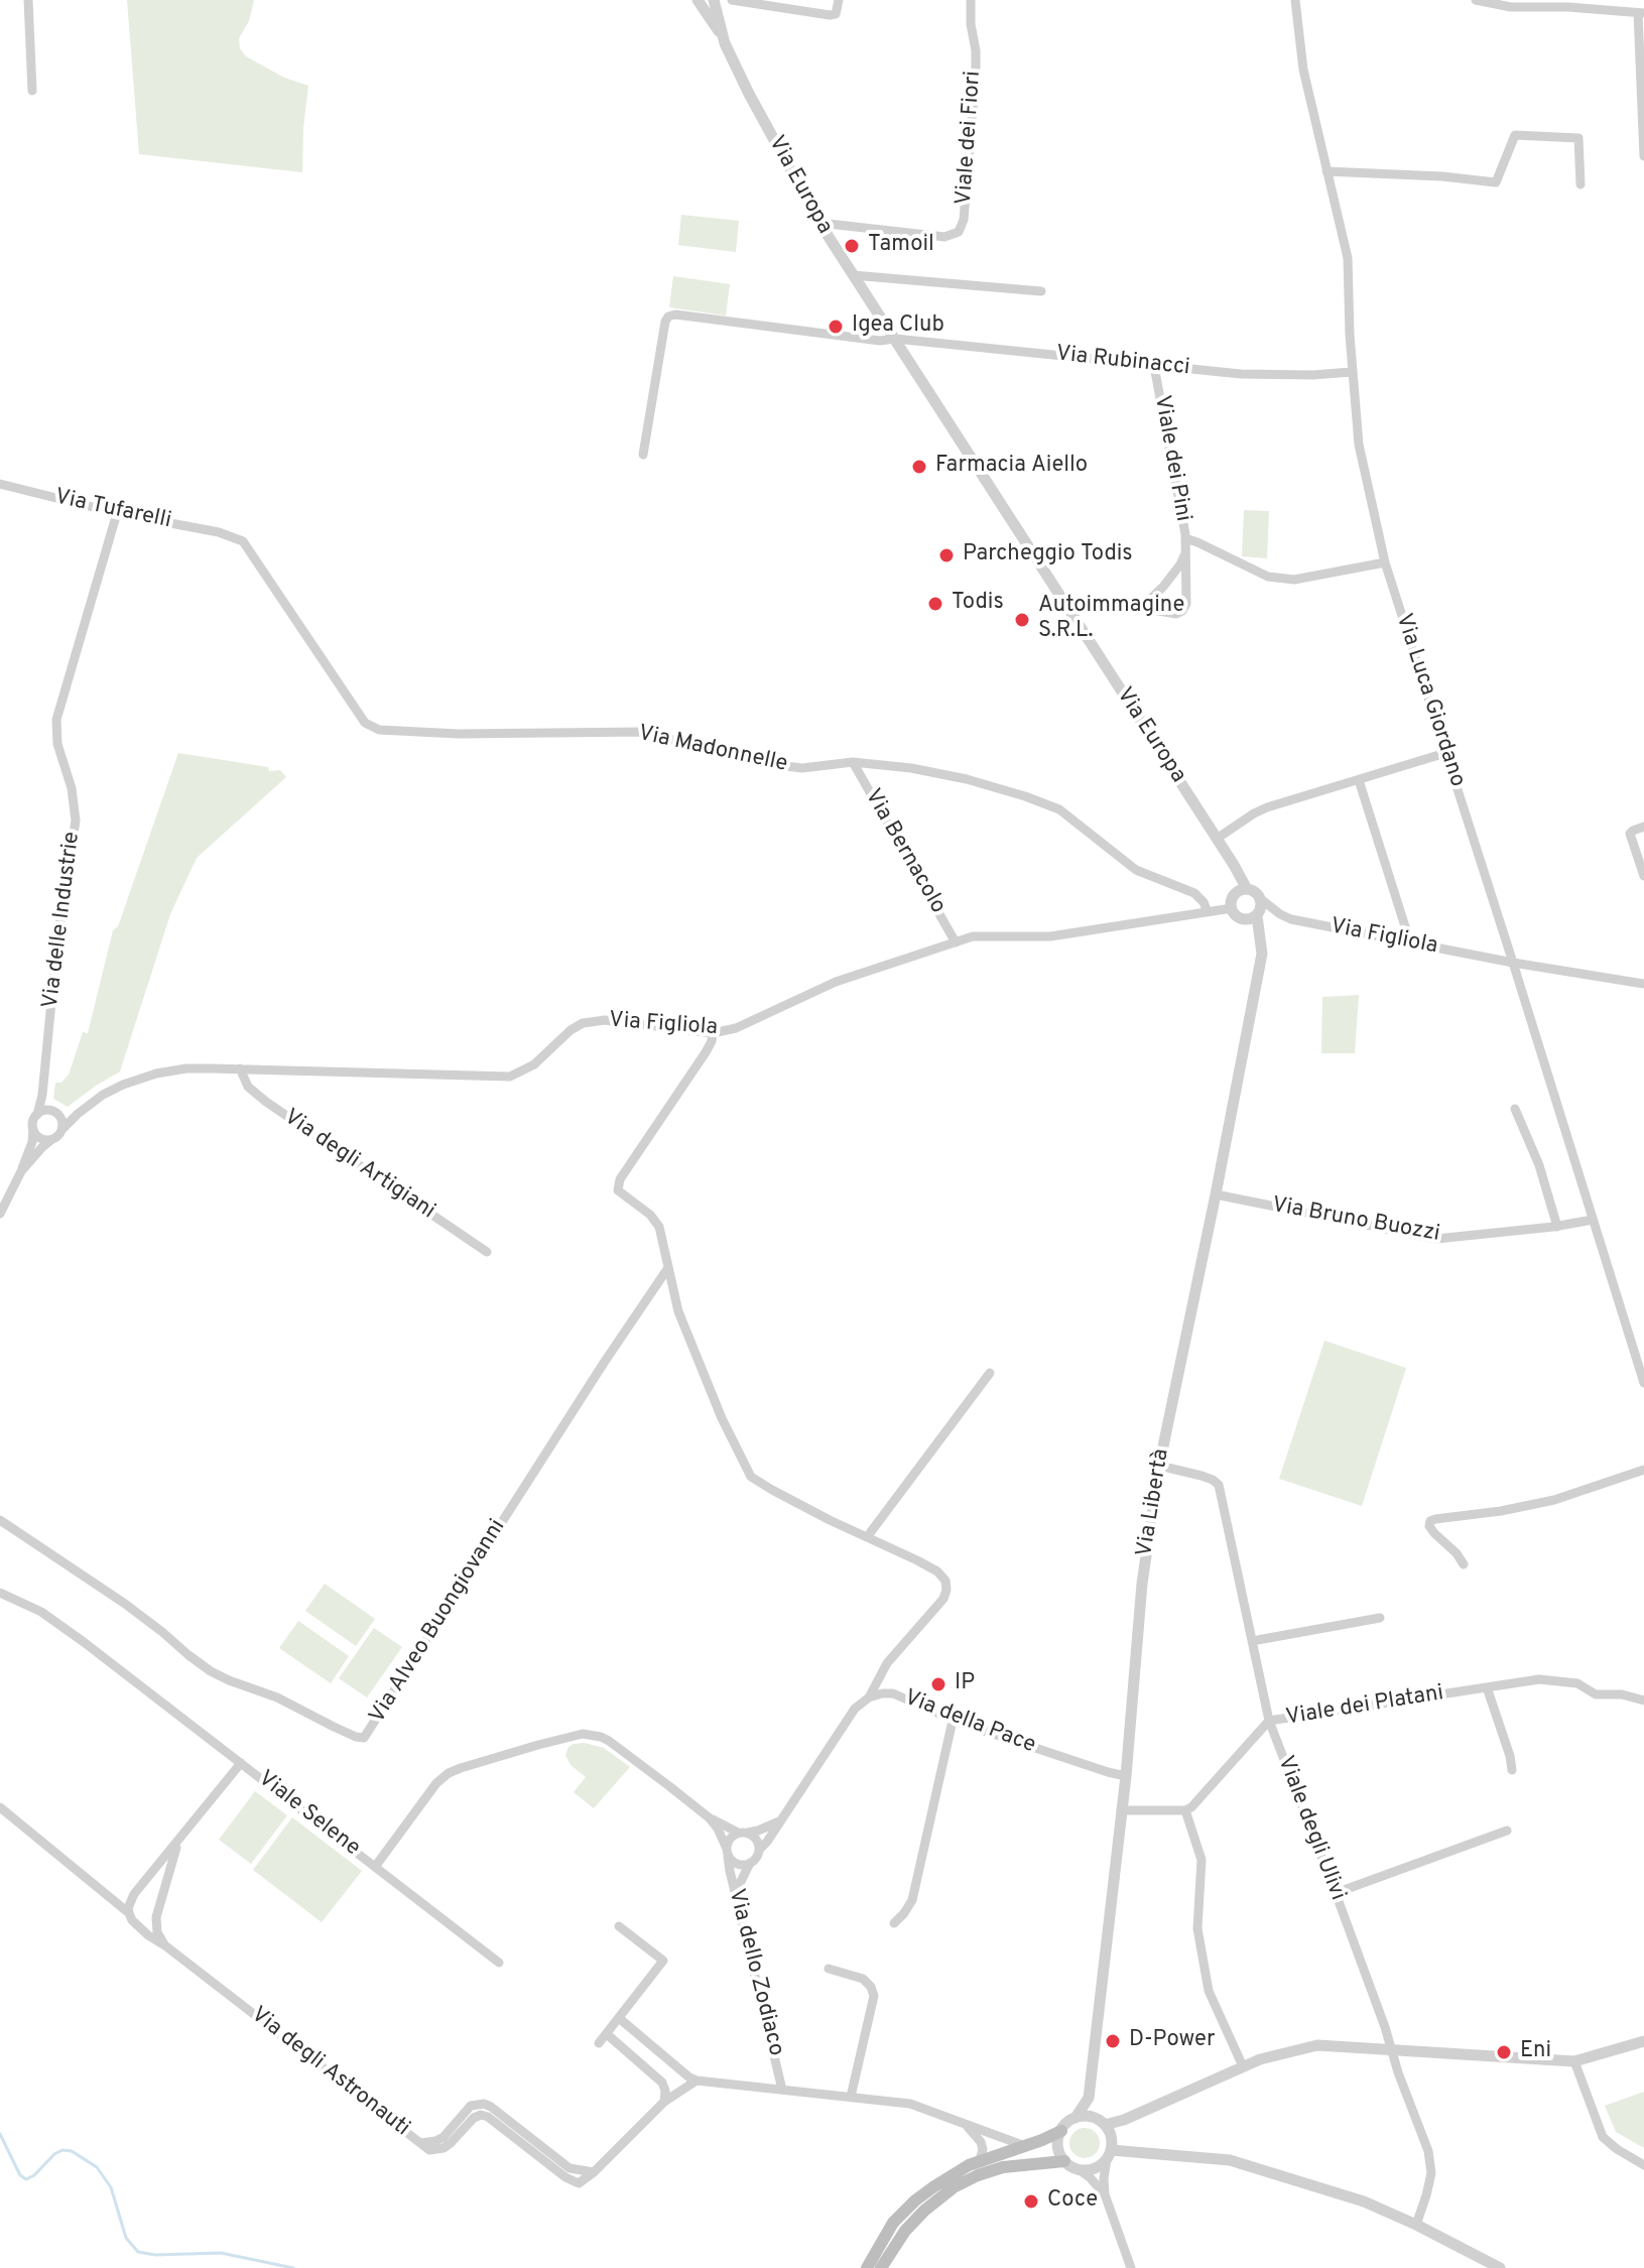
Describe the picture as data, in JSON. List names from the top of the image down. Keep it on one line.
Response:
{"streets":{"street":["Viale dei Fiori","Via Europa","Via Rubinacci","Viale dei Pini","Via Tufarelli","Via Luca Giordano","Via Madonnelle","Via Bernacolo","Via delle Industrie","Via Figliola","Via degli Artigiani","Via Bruno Buozzi","Via Libertà","Via Alveo Buongiovanni","Viale dei Platani","Via della Pace","Viale Selene","Viale degli Ulivi","Via dello Zodiaco","Via degli Astronauti"]},"crossings":[["Viale dei Fiori","Via Europa"],["Via Europa","Via Rubinacci"],["Via Europa","Viale dei Pini"],["Via Europa","Via Figliola"],["Via Europa","Via Libertà"],["Via Rubinacci","Viale dei Pini"],["Via Rubinacci","Via Luca Giordano"],["Via Tufarelli","Via Madonnelle"],["Via Tufarelli","Via delle Industrie"],["Via Luca Giordano","Via Figliola"],["Via Luca Giordano","Via Bruno Buozzi"],["Via Madonnelle","Via Bernacolo"],["Via Madonnelle","Via Figliola"],["Via Bernacolo","Via Figliola"],["Via delle Industrie","Via Figliola"],["Via Figliola","Via degli Artigiani"],["Via Figliola","Via Libertà"],["Via Bruno Buozzi","Via Libertà"],["Via Libertà","Via della Pace"],["Via Libertà","Viale degli Ulivi"],["Viale dei Platani","Viale degli Ulivi"],["Viale Selene","Via dello Zodiaco"]],"places":["Tamoil","Igea Club","Farmacia Aiello","Parcheggio Todis","Todis","Autoimmagine S.R.L.","IP","D-Power","Eni","Coce"]}
